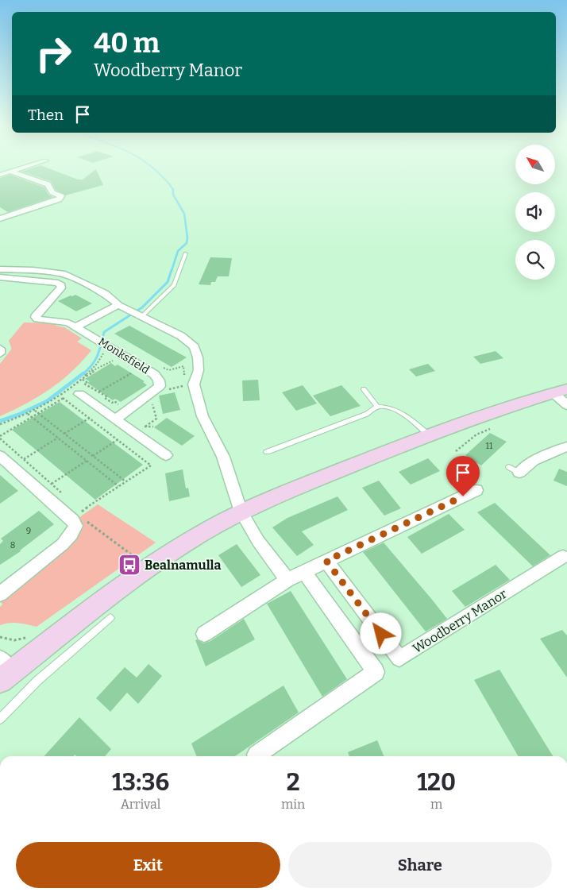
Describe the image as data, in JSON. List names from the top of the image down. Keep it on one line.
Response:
{"streets":{"street":["Monksfield","Woodberry Manor"]},"places":{"bus stop":["Bealnamulla"]},"house_numbers":["11","9","8"],"north":"top left","page":{"turn":["40 m","Woodberry Manor"],"then":"Then","eta":["13:36","Arrival","2","min","120","m"],"buttons":["Exit","Share"]}}
